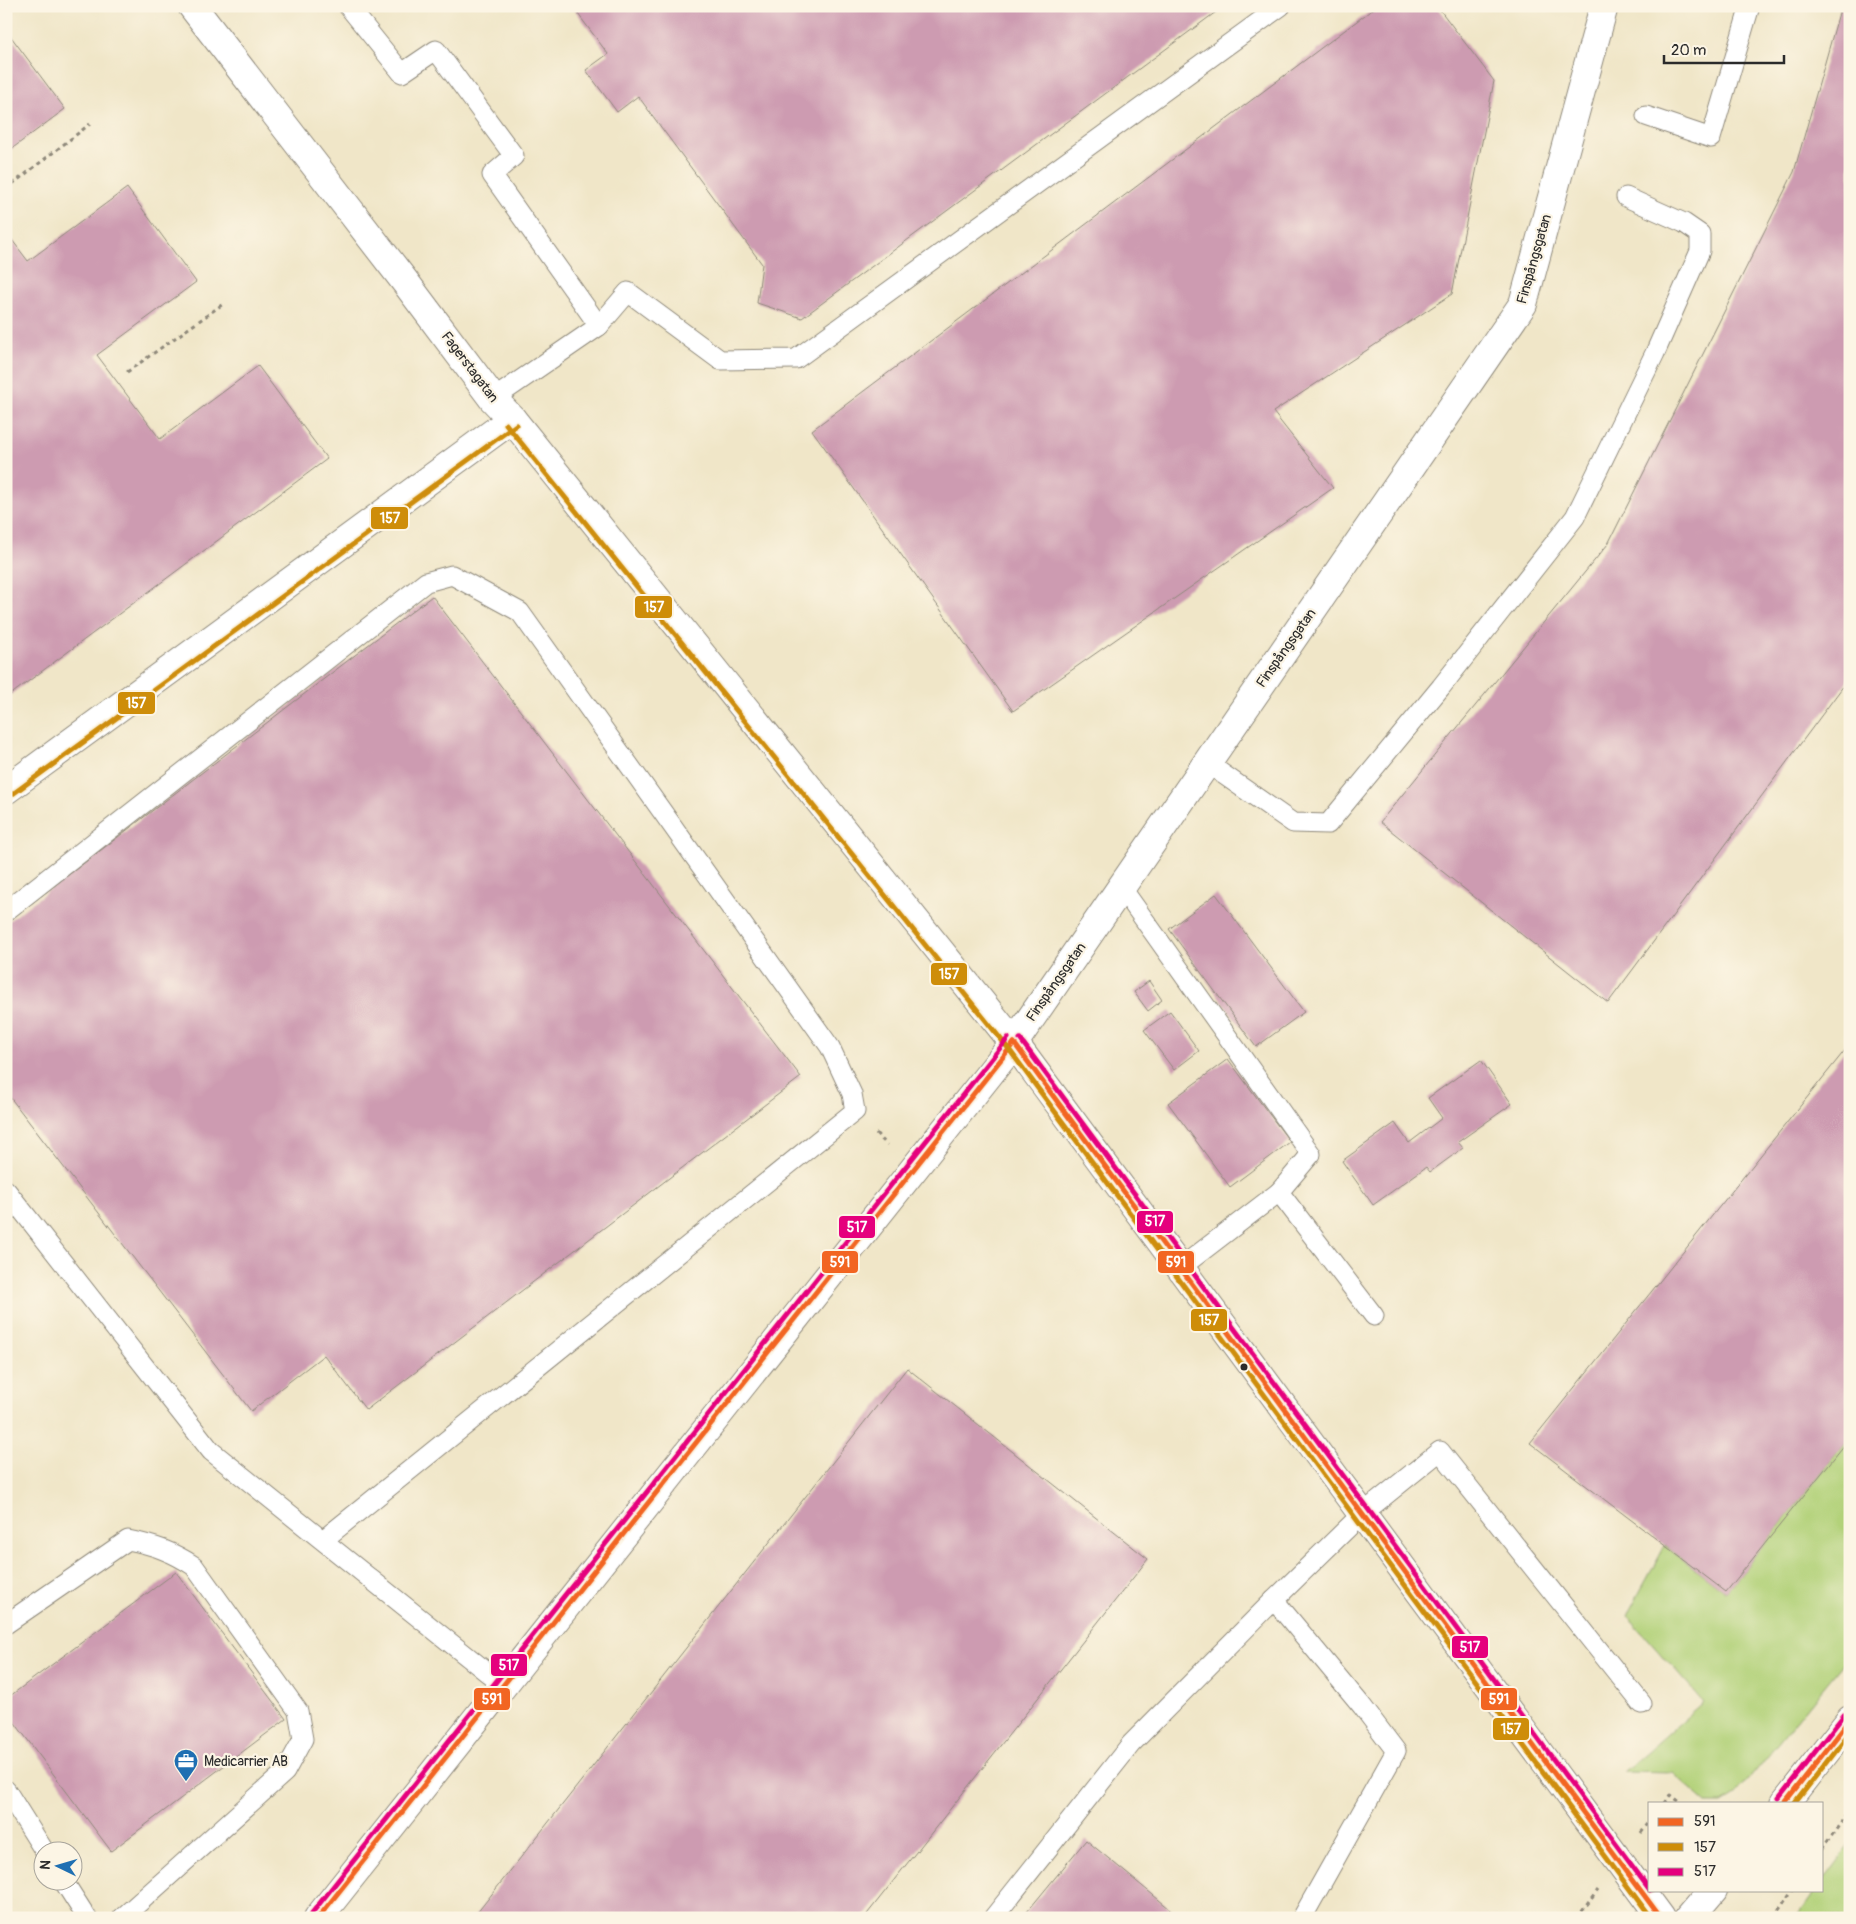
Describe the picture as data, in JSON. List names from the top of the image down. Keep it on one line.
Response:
{"streets":{"street":["Finspångsgatan","Fagerstagatan"]},"crossings":[["Finspångsgatan","Fagerstagatan"]],"places":{"office":["Medicarrier AB"]},"lines":["transit line 157","transit line 517","transit line 591"],"legend":["591","157","517"],"scale_bar":"20 m","north":"left"}
